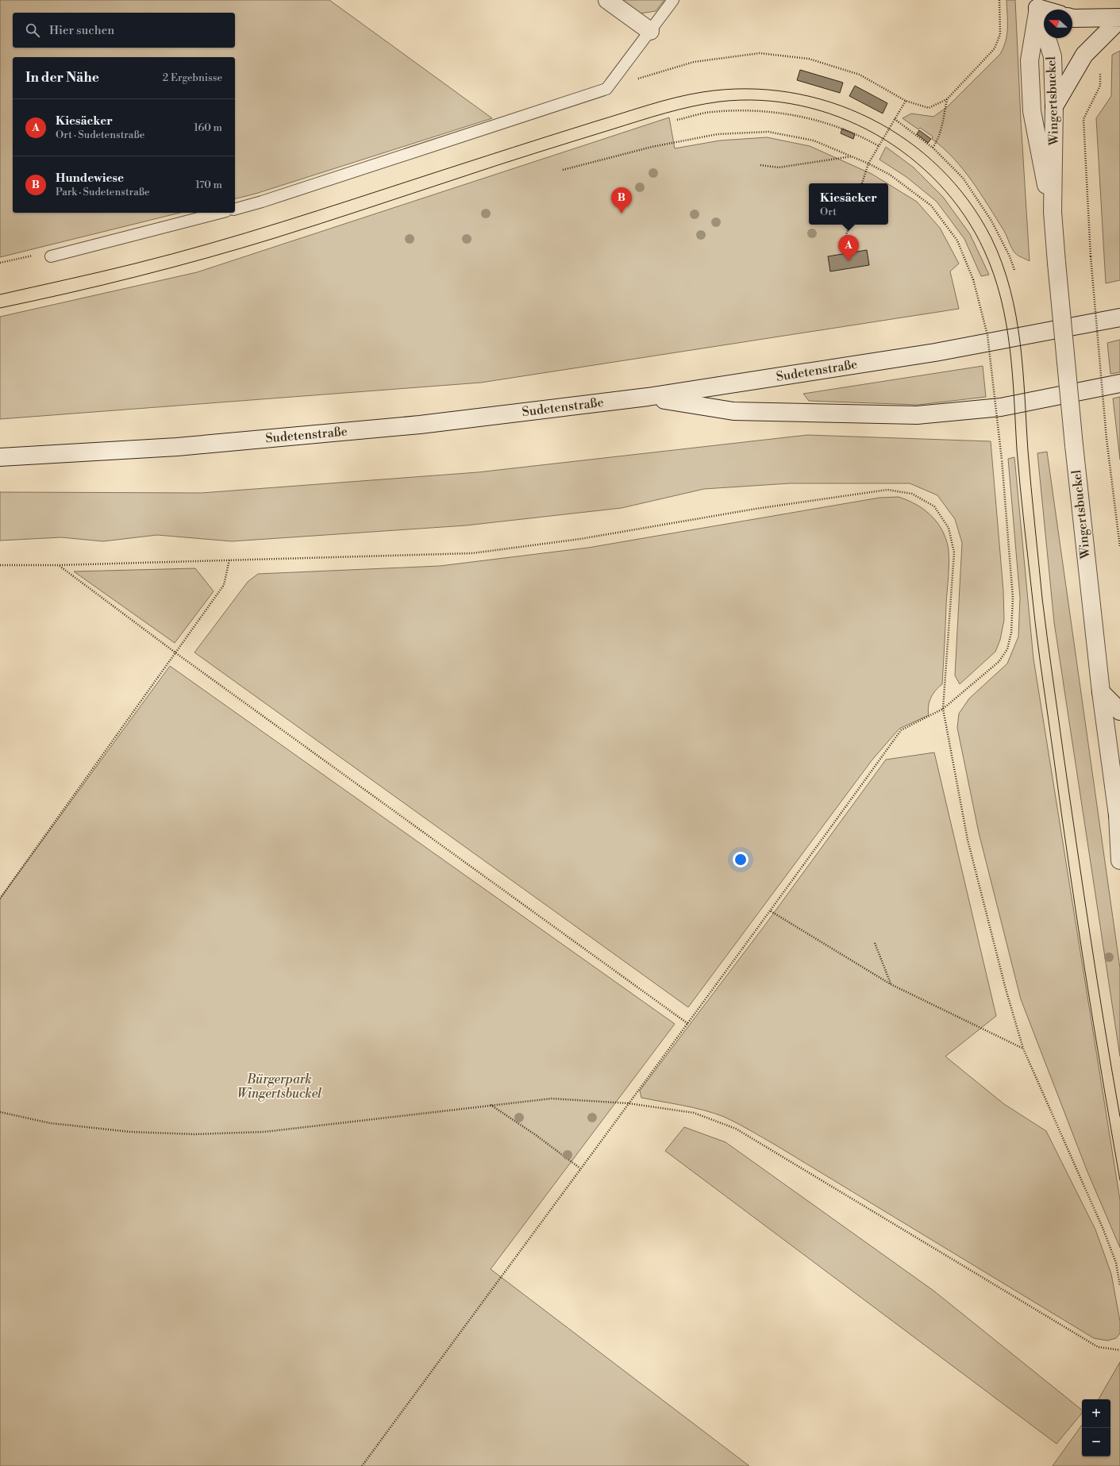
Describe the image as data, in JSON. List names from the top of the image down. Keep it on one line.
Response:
{"streets":{"main road":["Wingertsbuckel","Sudetenstraße"]},"parks":["Bürgerpark Wingertsbuckel"],"north":"left","page":{"search":"Hier suchen","heading":["In der Nähe","2 Ergebnisse"],"list":[{"mark":"A","name":"Kiesäcker","note":"Ort · Sudetenstraße","value":"160 m"},{"mark":"B","name":"Hundewiese","note":"Park · Sudetenstraße","value":"170 m"}],"popup":["Kiesäcker","Ort"],"pins":["B","A"],"map_buttons":["+","−"]}}
